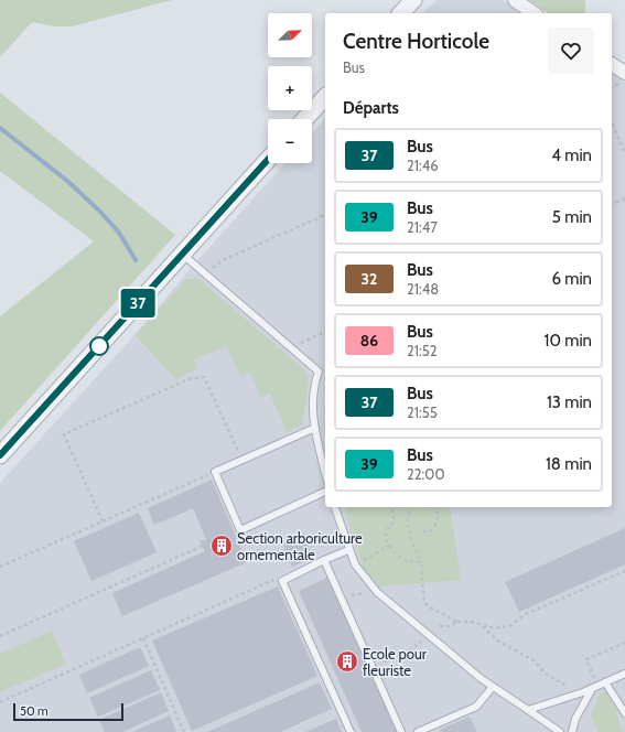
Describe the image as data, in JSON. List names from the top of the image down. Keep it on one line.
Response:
{"places":{"building":["Section arboriculture ornementale","Ecole pour fleuriste"]},"lines":["bus line 37"],"scale_bar":"50 m","north":"top right","page":{"on_map":"37","map_buttons":["+","−"],"heading":[["Centre Horticole","Bus"],"Départs"],"list":[{"mark":"37","name":"Bus","note":"21:46","value":"4 min"},{"mark":"39","name":"Bus","note":"21:47","value":"5 min"},{"mark":"32","name":"Bus","note":"21:48","value":"6 min"},{"mark":"86","name":"Bus","note":"21:52","value":"10 min"},{"mark":"37","name":"Bus","note":"21:55","value":"13 min"},{"mark":"39","name":"Bus","note":"22:00","value":"18 min"}],"scale":"50 m"}}
